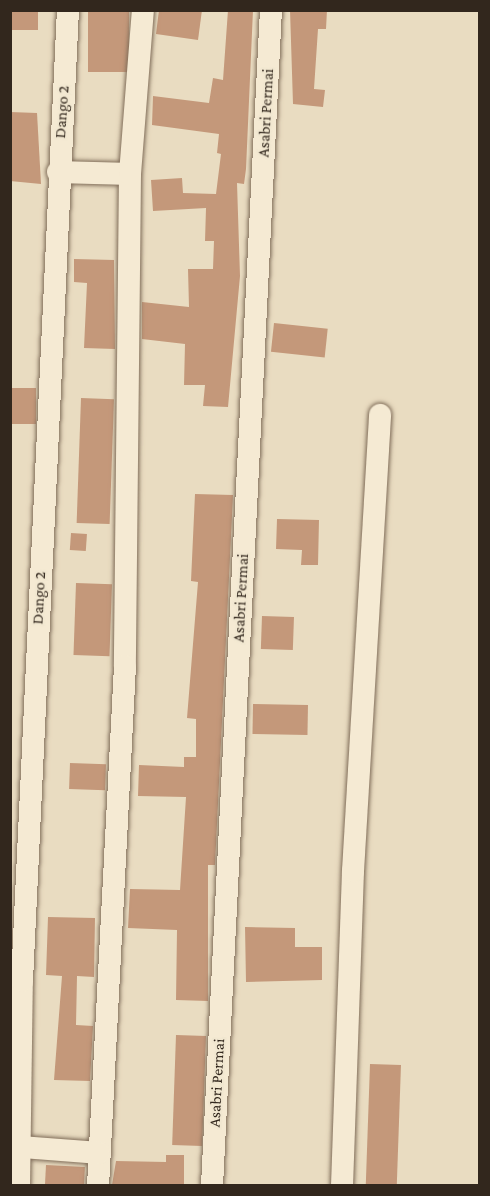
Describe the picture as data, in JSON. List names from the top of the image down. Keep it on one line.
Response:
{"streets":{"street":["Dango 2","Asabri Permai"]}}
